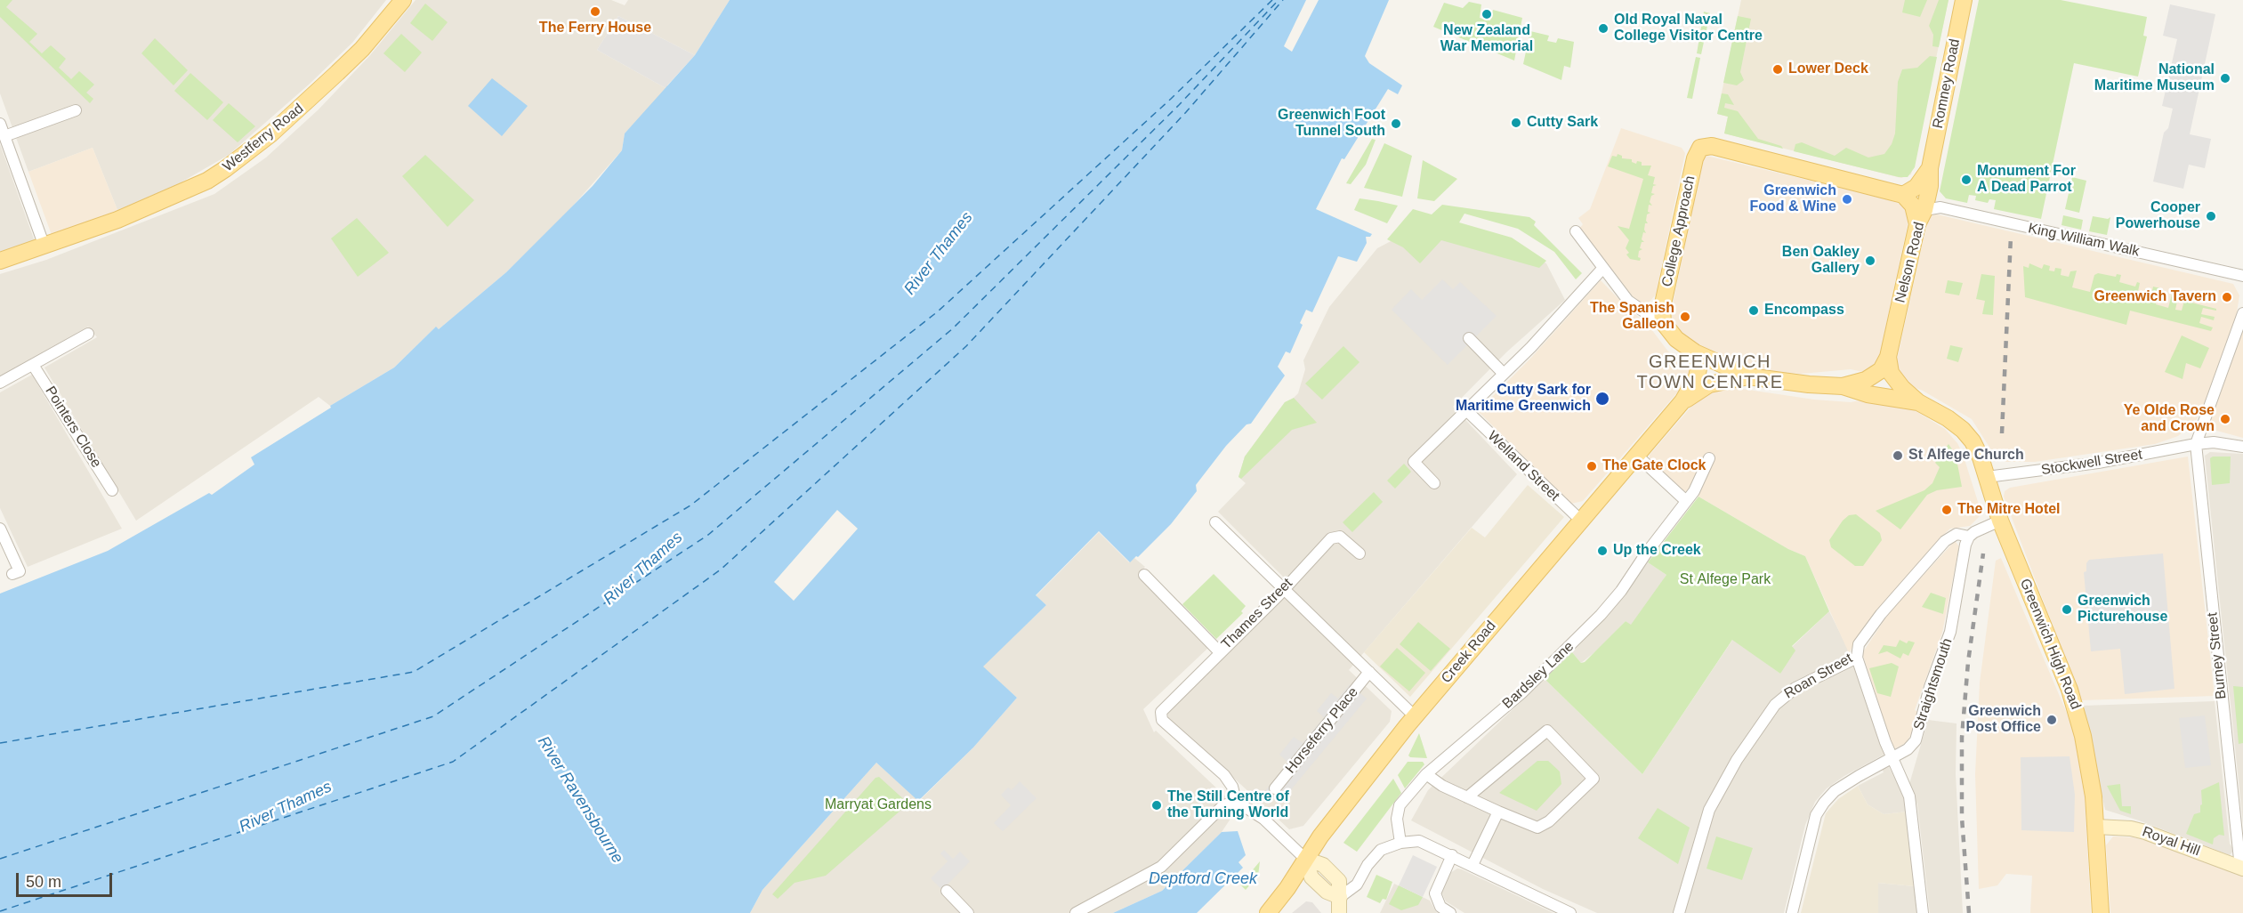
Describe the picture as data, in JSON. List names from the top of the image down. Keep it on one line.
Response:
{"streets":{"main road":["Romney Road","Westferry Road","College Approach","Nelson Road","Greenwich High Road","Creek Road","Royal Hill"],"street":["King William Walk","Pointers Close","Stockwell Street","Welland Street","Thames Street","Burney Street","Bardsley Lane","Roan Street","Straightsmouth","Horseferry Place"]},"crossings":[["Romney Road","Nelson Road"],["King William Walk","Nelson Road"],["Stockwell Street","Greenwich High Road"],["Stockwell Street","Burney Street"],["Welland Street","Creek Road"],["Thames Street","Horseferry Place"],["Greenwich High Road","Roan Street"],["Greenwich High Road","Royal Hill"],["Creek Road","Horseferry Place"],["Burney Street","Royal Hill"],["Roan Street","Straightsmouth"]],"districts":["GREENWICH TOWN CENTRE"],"water":["River Thames","River Ravensbourne","Deptford Creek"],"parks":["St Alfege Park","Marryat Gardens"],"places":["The Ferry House","New Zealand War Memorial","Old Royal Naval College Visitor Centre","Lower Deck","National Maritime Museum","Cutty Sark","Greenwich Foot Tunnel South","Monument For A Dead Parrot","Greenwich Food & Wine","Cooper Powerhouse","Ben Oakley Gallery","Greenwich Tavern","Encompass","The Spanish Galleon","Cutty Sark for Maritime Greenwich","Ye Olde Rose and Crown","St Alfege Church","The Gate Clock","The Mitre Hotel","Up the Creek","Greenwich Picturehouse","Greenwich Post Office","The Still Centre of the Turning World"],"scale_bar":"50 m"}
